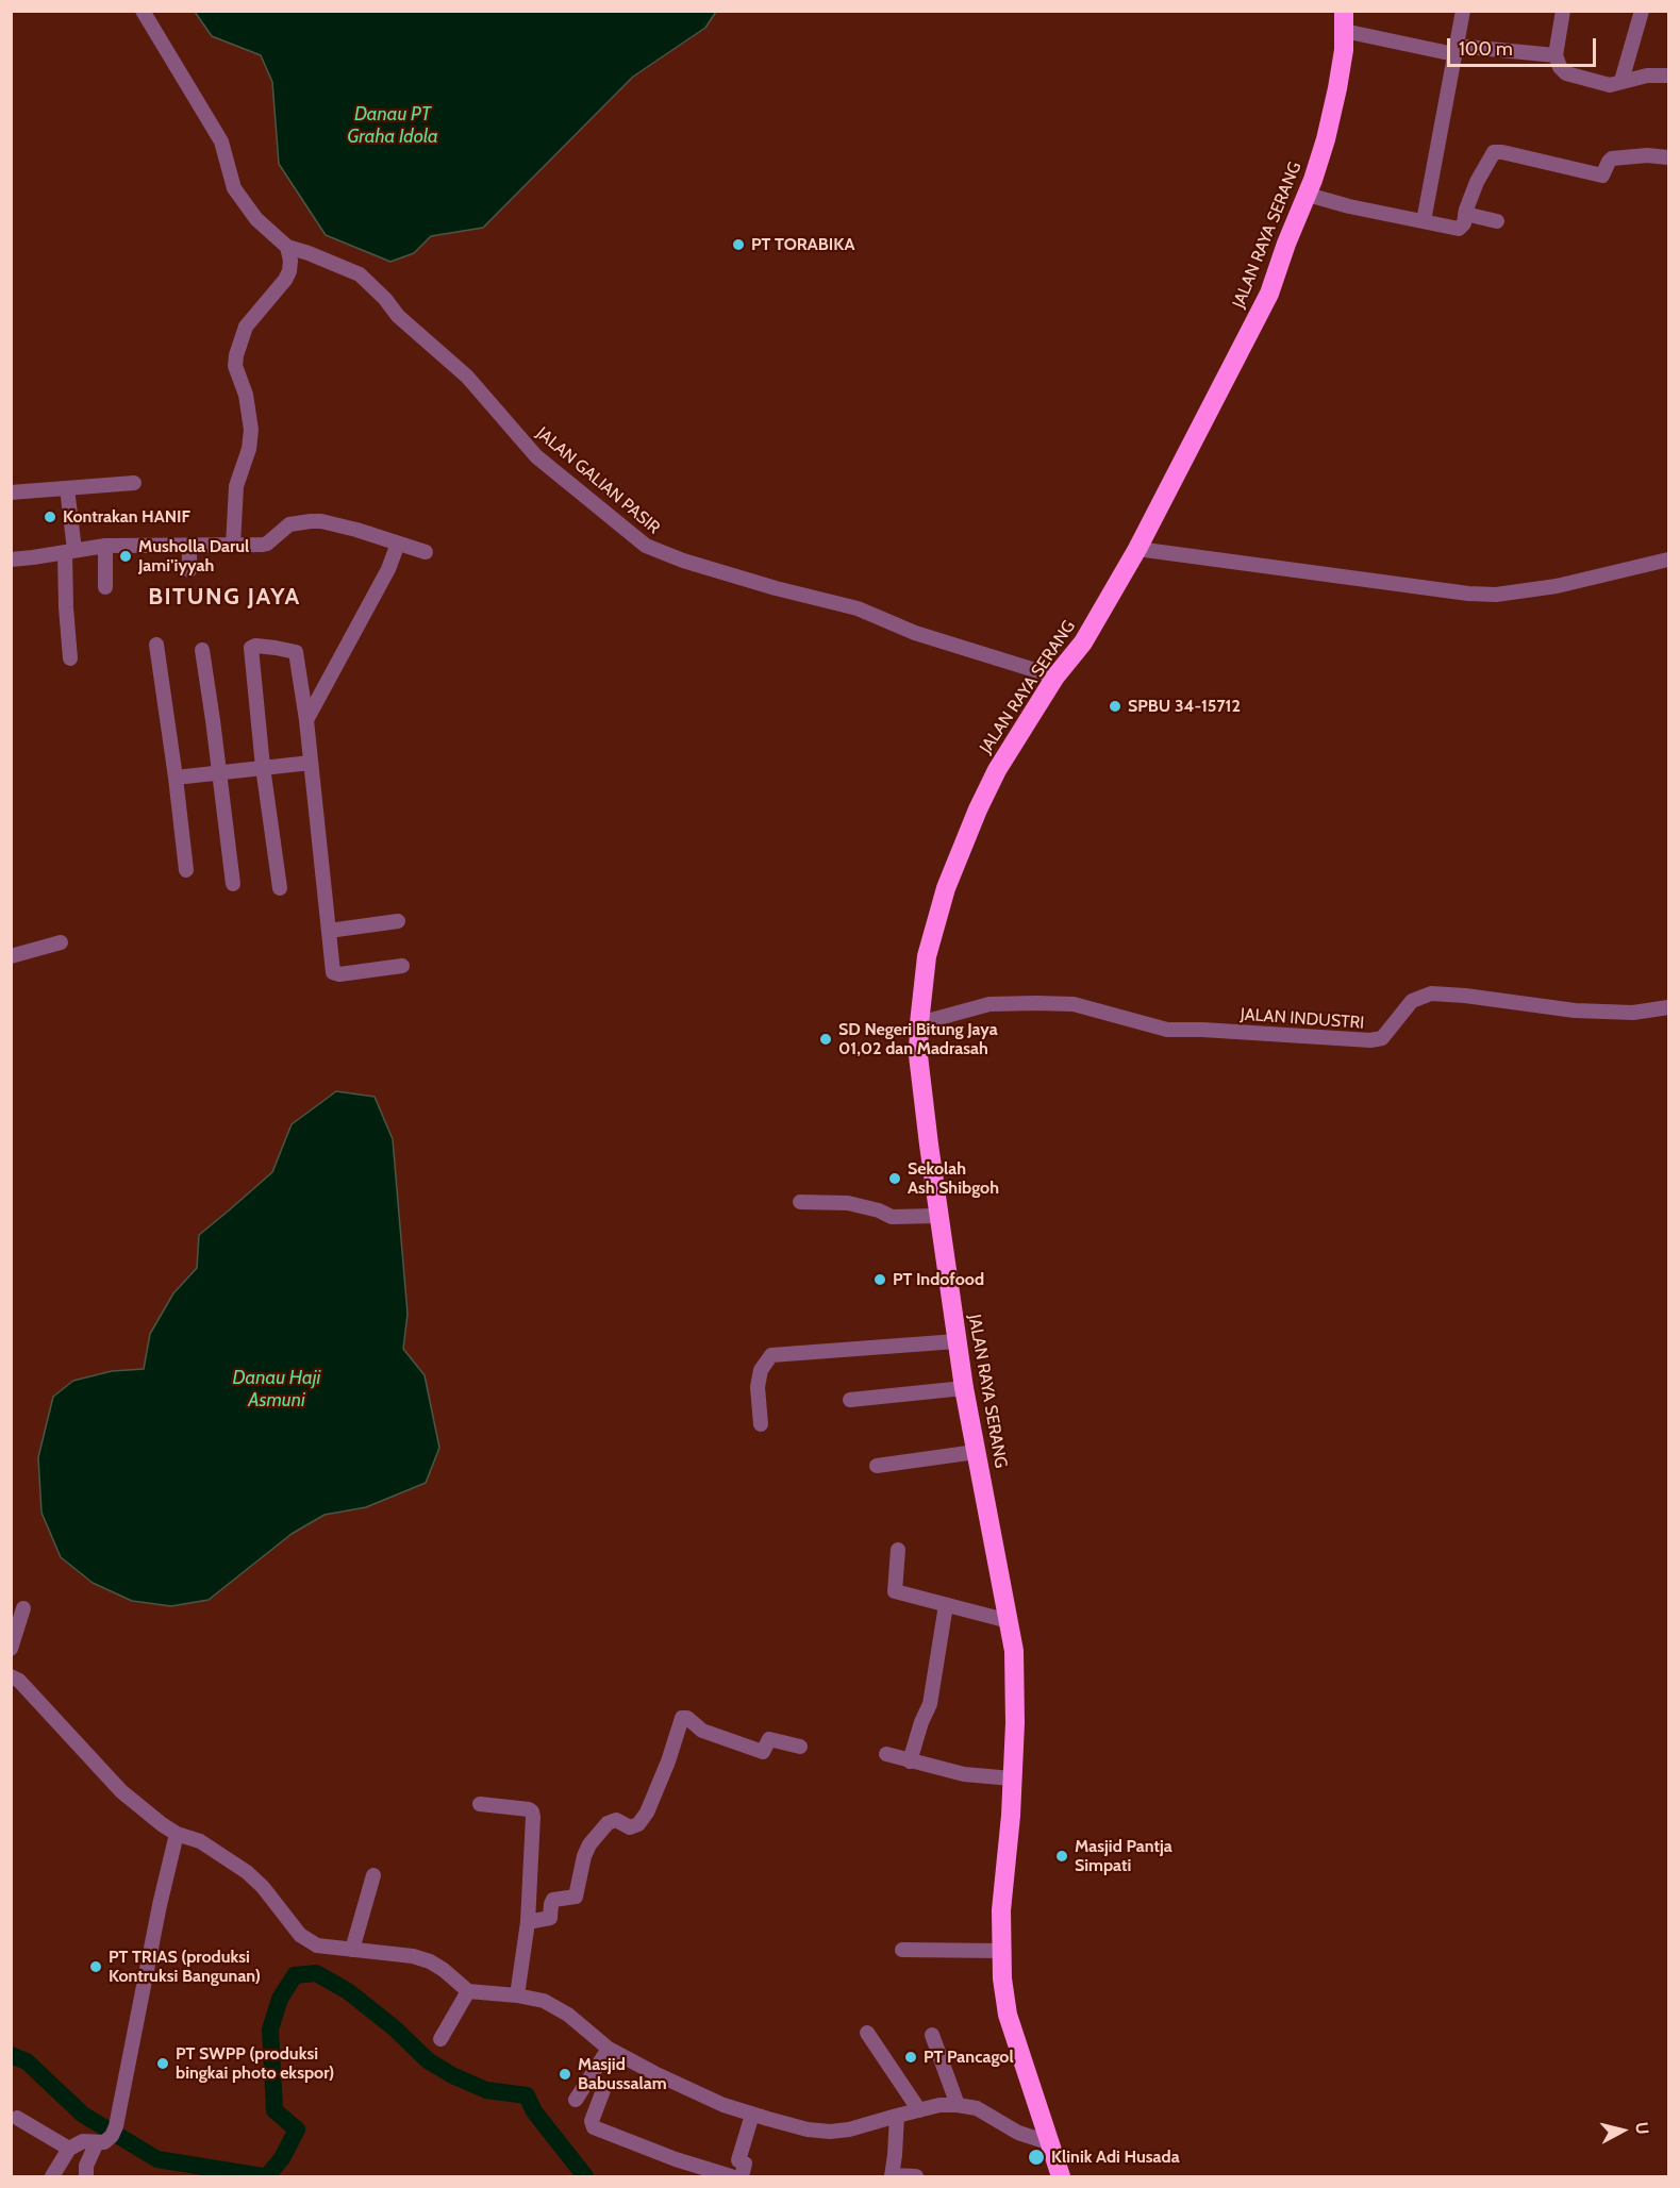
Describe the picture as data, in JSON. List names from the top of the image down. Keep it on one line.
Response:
{"streets":{"highway":["JALAN RAYA SERANG"],"street":["JALAN GALIAN PASIR","JALAN INDUSTRI"]},"crossings":[["JALAN RAYA SERANG","JALAN GALIAN PASIR"],["JALAN RAYA SERANG","JALAN INDUSTRI"]],"districts":["BITUNG JAYA"],"water":["Danau PT Graha Idola","Danau Haji Asmuni"],"places":["PT TORABIKA","Kontrakan HANIF","Musholla Darul Jami'iyyah","SPBU 34-15712","SD Negeri Bitung Jaya 01,02 dan Madrasah","Sekolah Ash Shibgoh","PT Indofood","Masjid Pantja Simpati","PT TRIAS (produksi Kontruksi Bangunan)","PT Pancagol","PT SWPP (produksi bingkai photo ekspor)","Masjid Babussalam","Klinik Adi Husada"],"scale_bar":"100 m","north":"right"}
